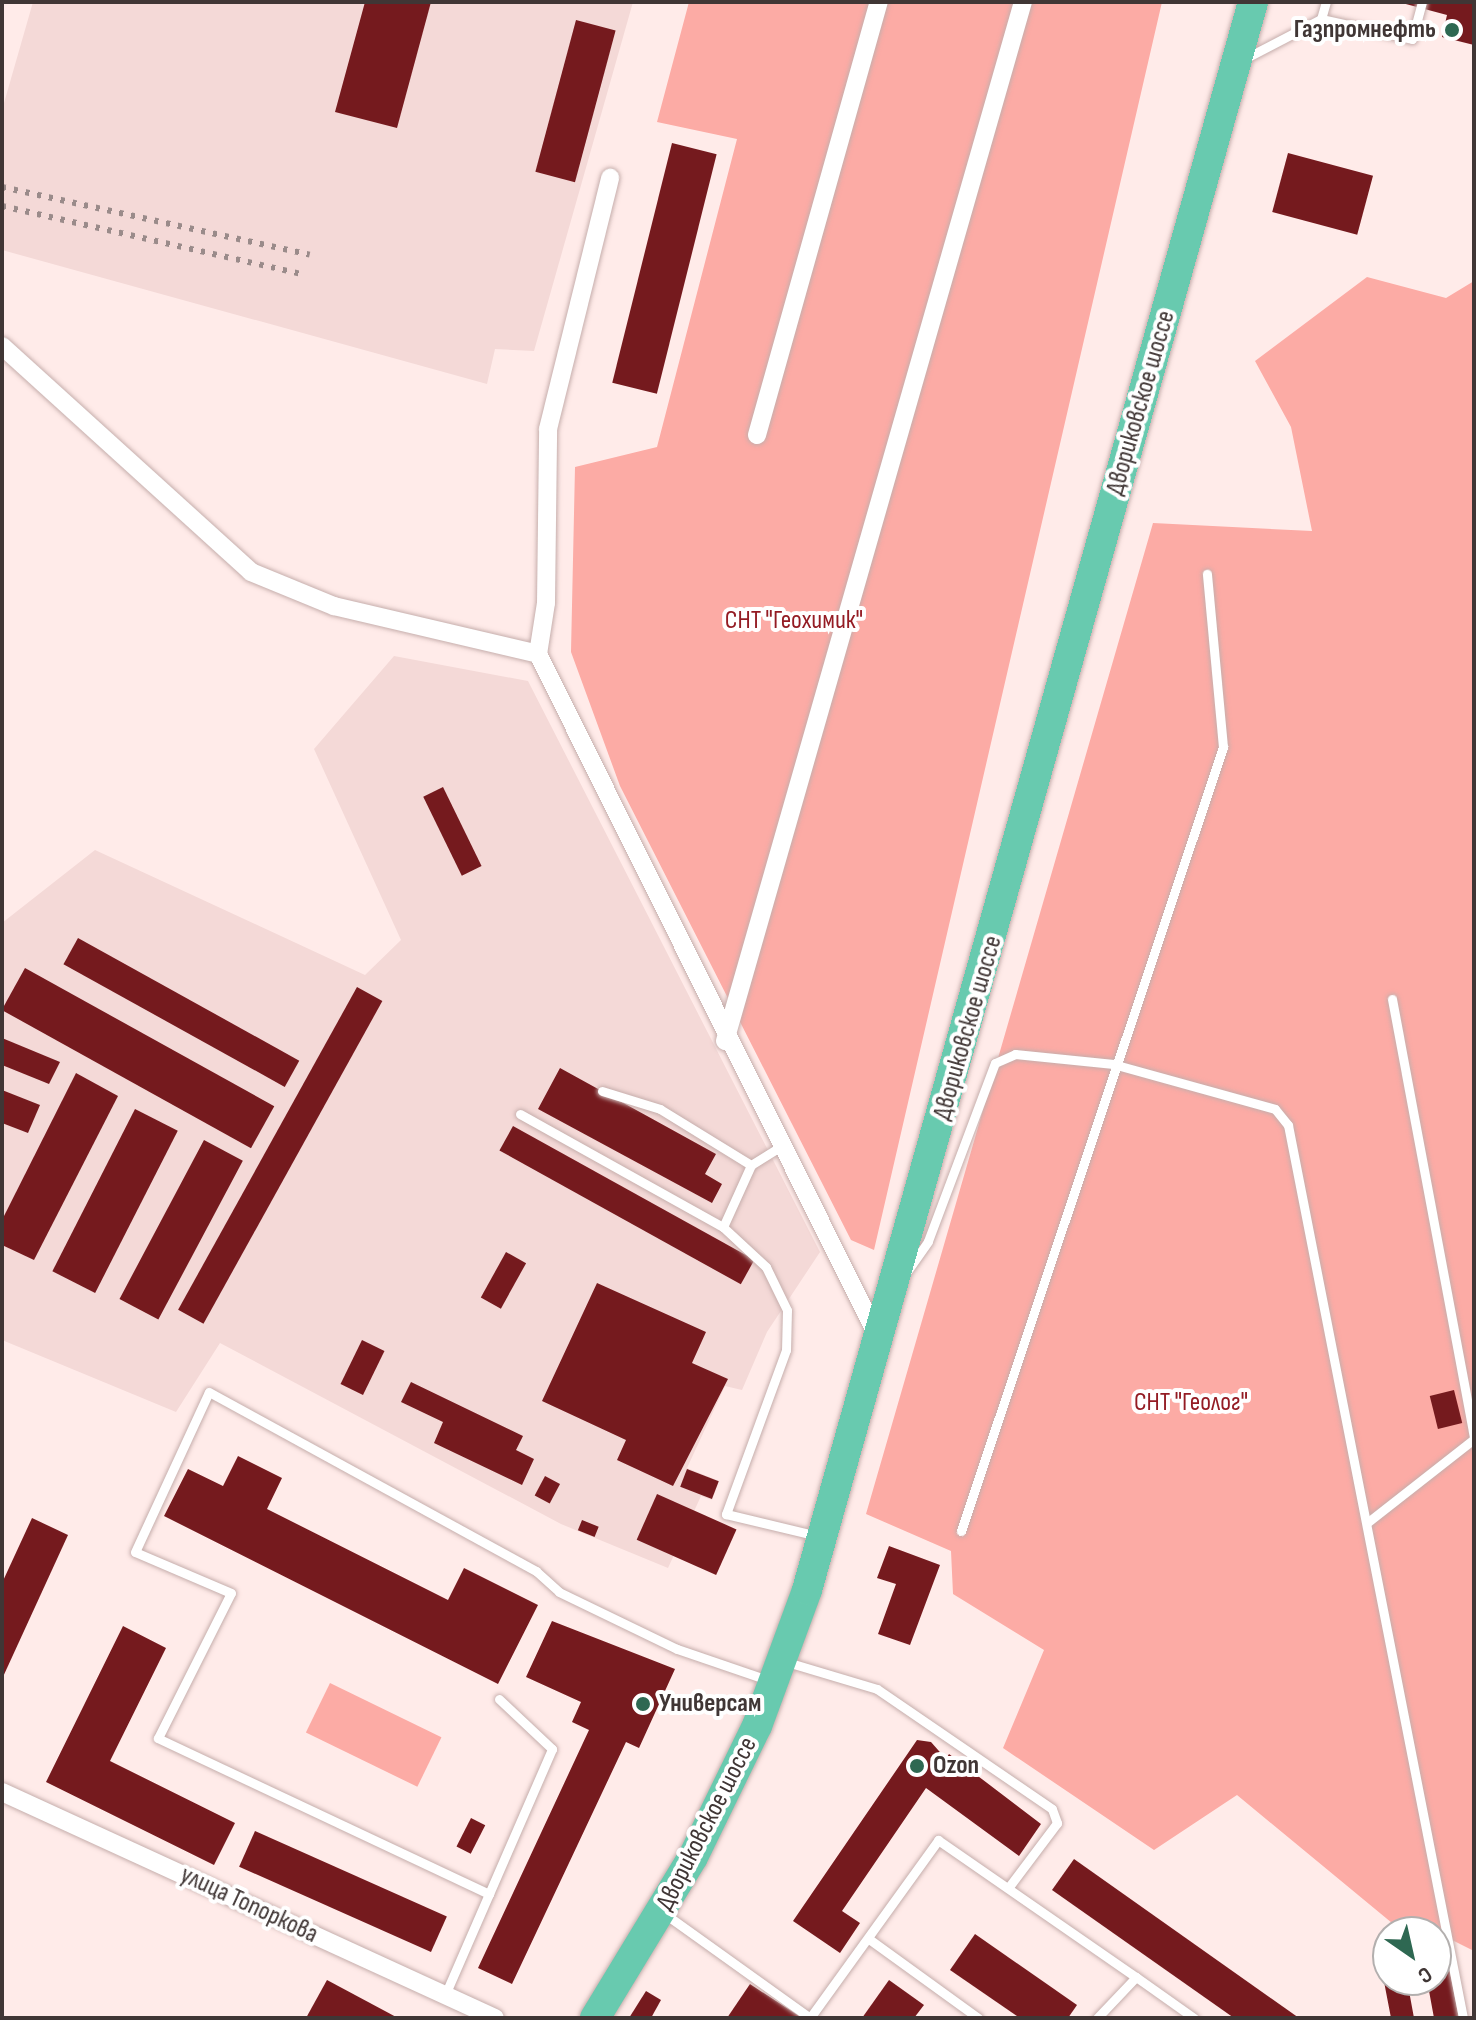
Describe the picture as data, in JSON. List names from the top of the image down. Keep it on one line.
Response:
{"streets":{"main road":["Двориковское шоссе"],"street":["улица Топоркова"]},"parks":["СНТ \"Геохимик\"","СНТ \"Геолог\""],"places":["Газпромнефть","Универсам","Ozon"],"north":"bottom right"}
